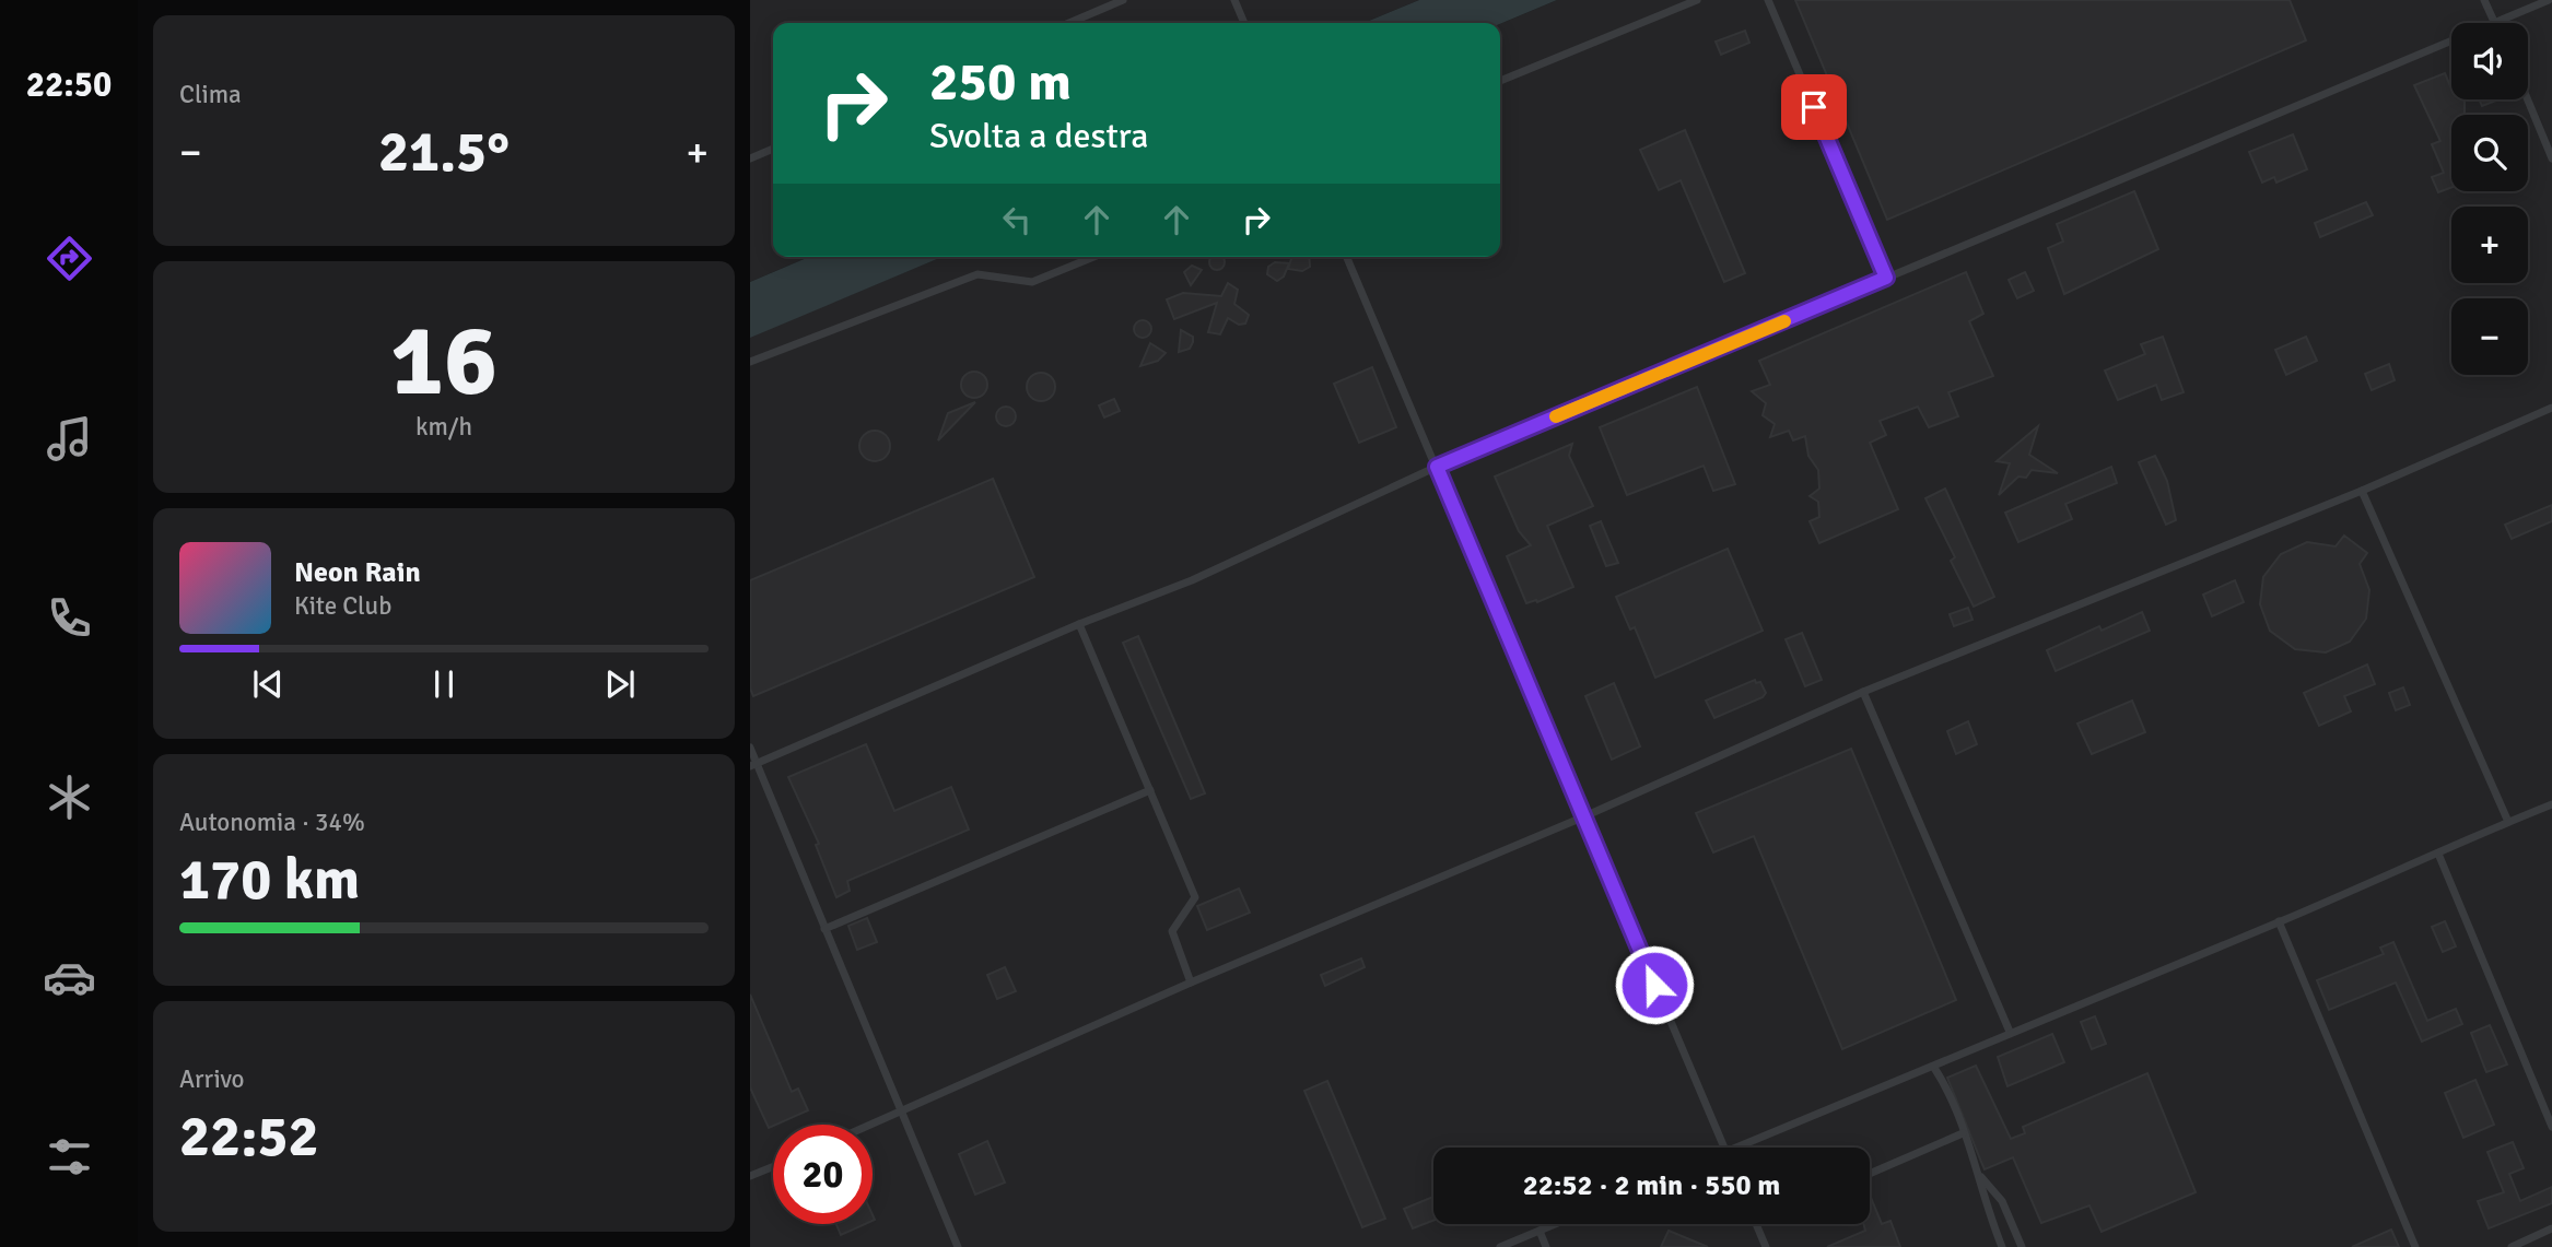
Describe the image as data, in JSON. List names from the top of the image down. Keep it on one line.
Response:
{"page":{"tabs":"22:50","tile":["Clima",["16","km/h"],["Autonomia · 34%","170 km"],["Arrivo","22:52"]],"map_buttons":["+","−"],"turn":["250 m","Svolta a destra"],"heat":["−","21.5°","+"],"song":["Neon Rain","Kite Club"],"limit":"20","trip":"22:52 · 2 min · 550 m"}}
